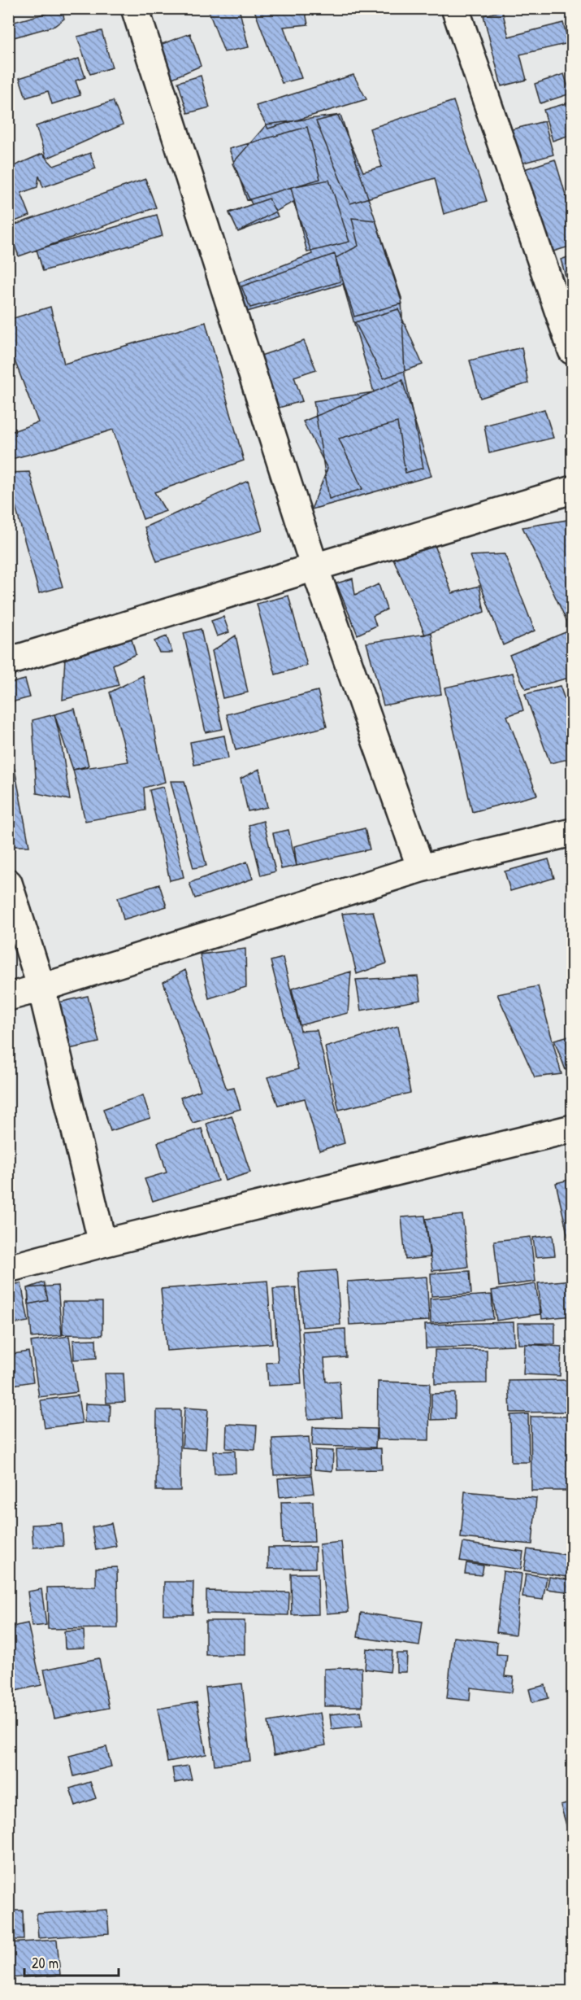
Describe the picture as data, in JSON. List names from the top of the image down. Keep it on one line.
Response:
{"scale_bar":"20 m"}
